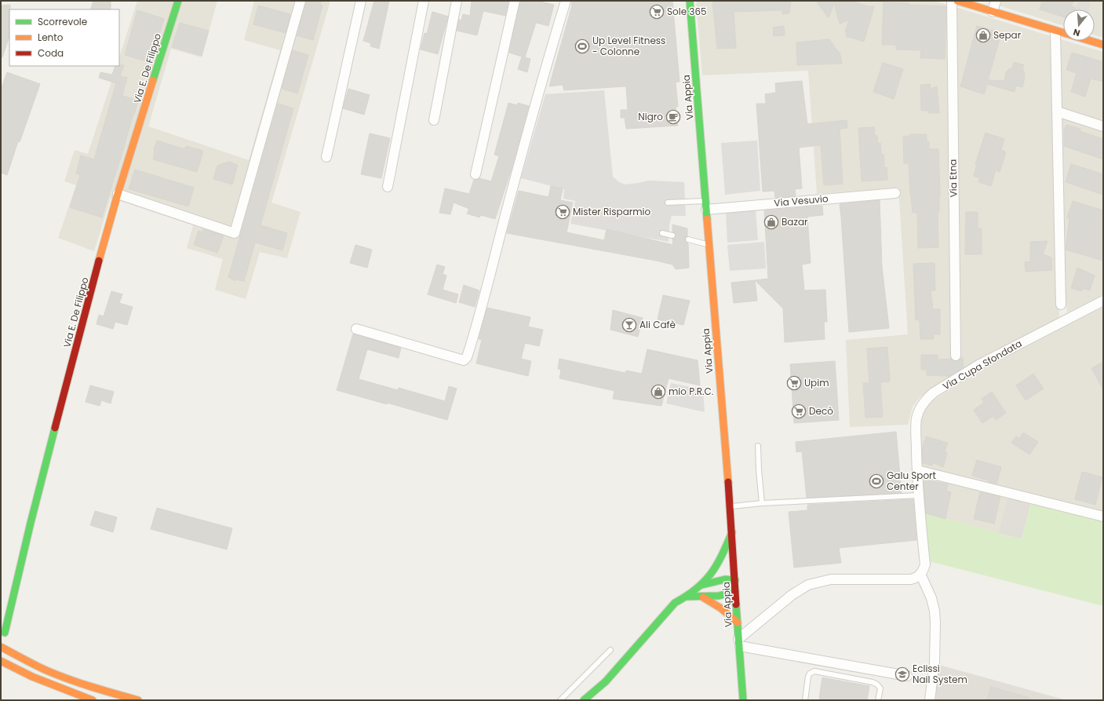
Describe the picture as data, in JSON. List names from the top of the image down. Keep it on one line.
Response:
{"streets":{"main road":["Via E. De Filippo","Via Appia"],"street":["Via Etna","Via Vesuvio","Via Cupa Sfondata"]},"crossings":[["Via Appia","Via Vesuvio"]],"places":{"supermarket":["Sole 365","Mister Risparmio","Upim","Decò"],"shop":["Separ","Bazar","mio P.R.C."],"sports":["Up Level Fitness - Colonne","Galu Sport Center"],"cafe":["Nigro"],"bar":["Ali Cafè"],"school or university":["Eclissi Nail System"]},"legend":["Scorrevole","Lento","Coda"],"north":"bottom"}
